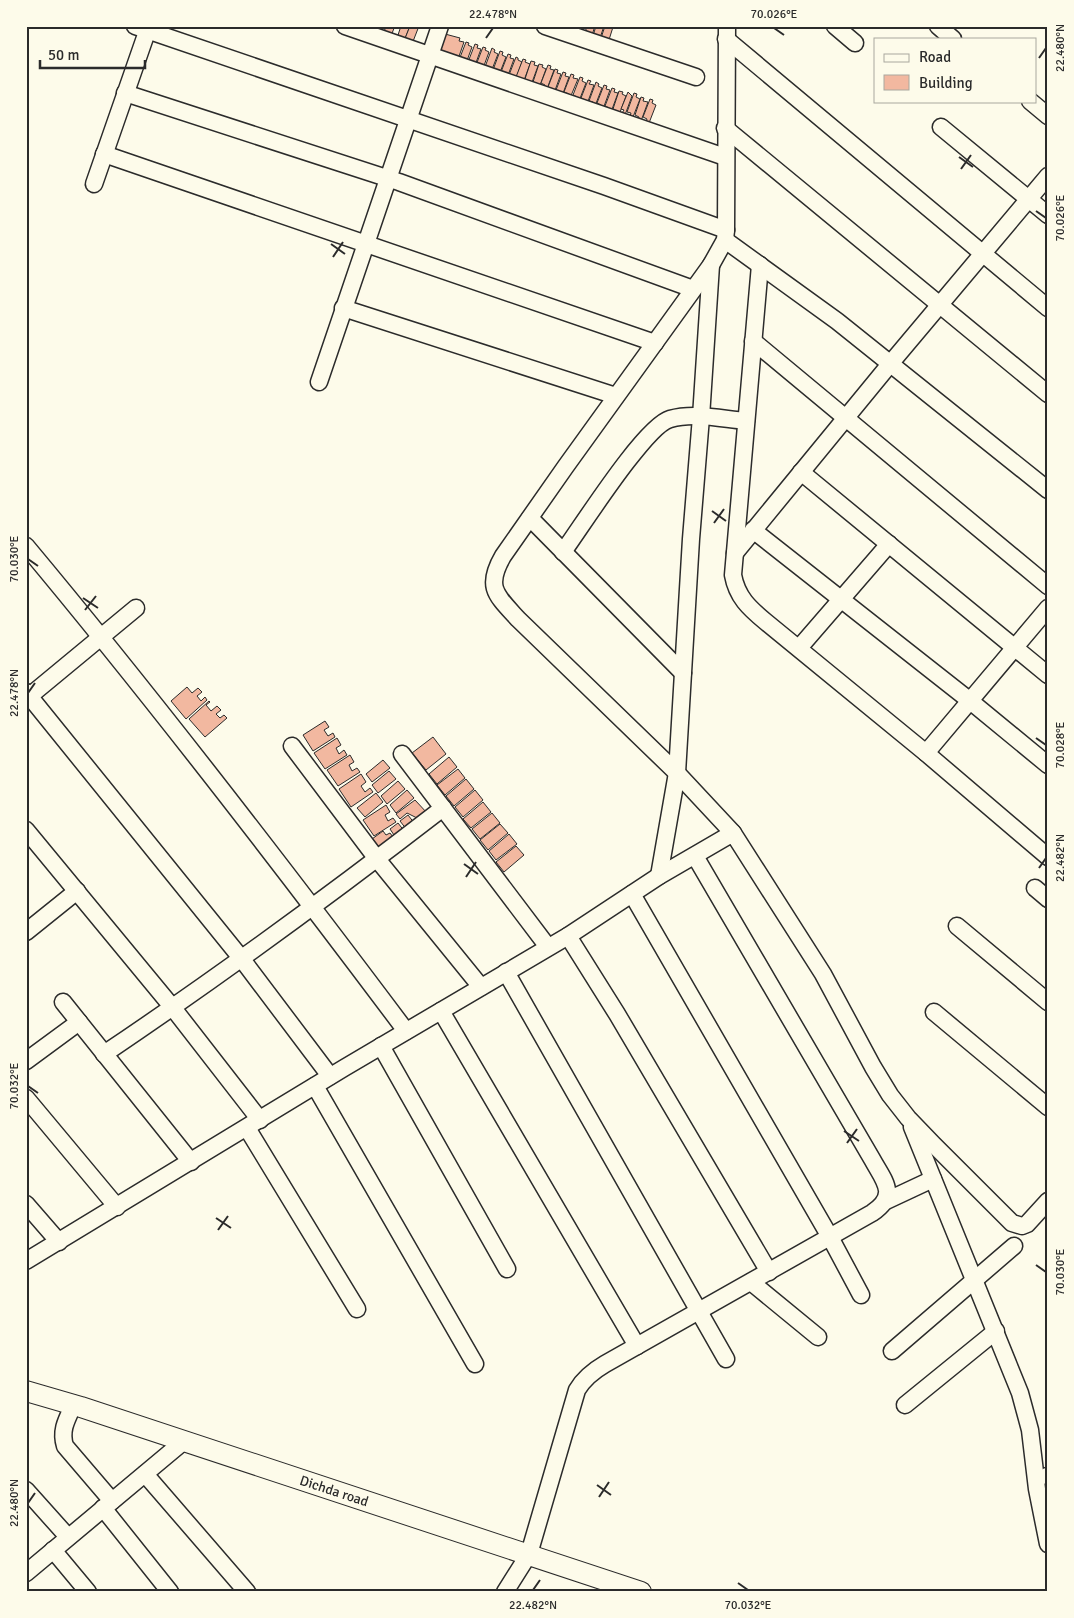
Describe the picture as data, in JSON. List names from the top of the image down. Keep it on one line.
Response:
{"streets":{"main road":["Dichda road"]},"legend":["Road","Building"],"scale_bar":"50 m","coordinates":["22.478°N","70.026°E","22.480°N","70.030°E","70.028°E","22.482°N","70.032°E"]}
